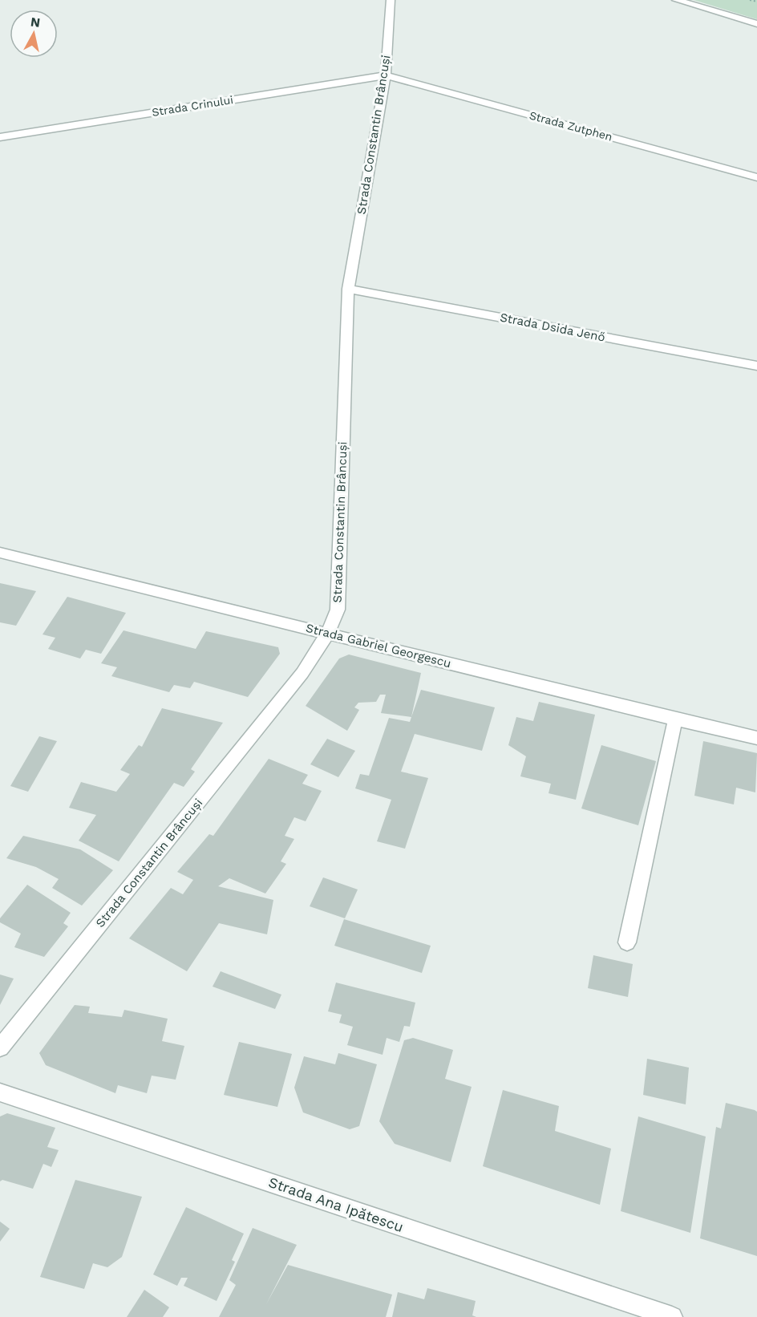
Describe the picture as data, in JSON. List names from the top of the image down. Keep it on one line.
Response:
{"streets":{"street":["Strada Crinului","Strada Zutphen","Strada Constantin Brâncuși","Strada Dsida Jenő","Strada Gabriel Georgescu","Strada Ana Ipătescu"]},"crossings":[["Strada Crinului","Strada Zutphen"],["Strada Crinului","Strada Constantin Brâncuși"],["Strada Zutphen","Strada Constantin Brâncuși"],["Strada Constantin Brâncuși","Strada Dsida Jenő"],["Strada Constantin Brâncuși","Strada Gabriel Georgescu"]],"north":"top"}
